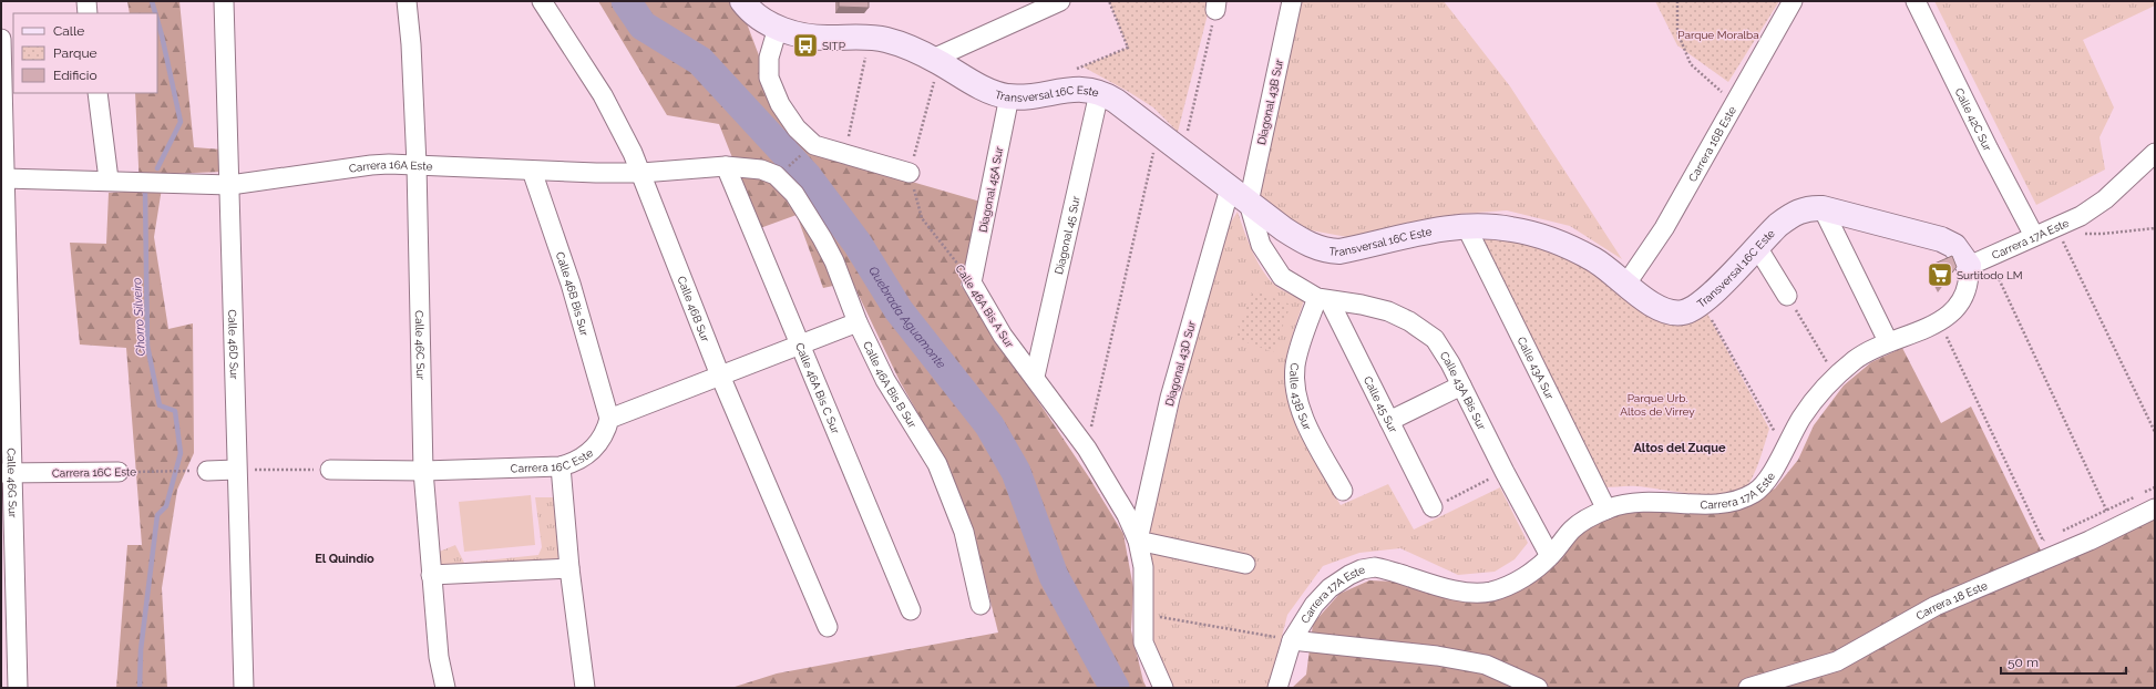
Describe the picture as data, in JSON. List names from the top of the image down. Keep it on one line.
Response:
{"streets":{"street":["Transversal 16C Este","Diagonal 43B Sur","Calle 42C Sur","Carrera 16B Este","Carrera 16A Este","Diagonal 45A Sur","Diagonal 45 Sur","Carrera 17A Este","Calle 46B Bis Sur","Calle 46A Bis A Sur","Calle 46B Sur","Calle 46D Sur","Calle 46C Sur","Diagonal 43D Sur","Calle 43A Sur","Calle 46A Bis B Sur","Calle 46A Bis C Sur","Calle 43A Bis Sur","Calle 43B Sur","Calle 45 Sur","Carrera 16C Este","Calle 46G Sur","Carrera 18 Este"]},"crossings":[["Transversal 16C Este","Diagonal 43B Sur"],["Transversal 16C Este","Carrera 16B Este"],["Transversal 16C Este","Diagonal 45A Sur"],["Transversal 16C Este","Diagonal 45 Sur"],["Transversal 16C Este","Carrera 17A Este"],["Transversal 16C Este","Diagonal 43D Sur"],["Transversal 16C Este","Calle 43A Sur"],["Diagonal 43B Sur","Diagonal 43D Sur"],["Calle 42C Sur","Carrera 17A Este"],["Carrera 16A Este","Calle 46B Bis Sur"],["Carrera 16A Este","Calle 46B Sur"],["Carrera 16A Este","Calle 46D Sur"],["Carrera 16A Este","Calle 46C Sur"],["Carrera 16A Este","Calle 46A Bis B Sur"],["Carrera 16A Este","Calle 46A Bis C Sur"],["Carrera 16A Este","Calle 46G Sur"],["Diagonal 45A Sur","Calle 46A Bis A Sur"],["Diagonal 45 Sur","Calle 46A Bis A Sur"],["Carrera 17A Este","Calle 43A Sur"],["Carrera 17A Este","Calle 43A Bis Sur"],["Calle 46B Bis Sur","Carrera 16C Este"],["Calle 46A Bis A Sur","Diagonal 43D Sur"],["Calle 46C Sur","Carrera 16C Este"],["Calle 43A Bis Sur","Calle 43B Sur"],["Calle 43A Bis Sur","Calle 45 Sur"],["Calle 43B Sur","Calle 45 Sur"],["Carrera 16C Este","Calle 46G Sur"]],"districts":["Altos del Zuque","El Quindío"],"water":["Chorro Silveiro","Quebrada Aguamonte"],"parks":["Parque Moralba","Parque Urb. Altos de Virrey"],"places":{"bus stop":["SITP"],"supermarket":["Surtitodo LM"]},"legend":["Calle","Parque","Edificio"],"scale_bar":"50 m"}
